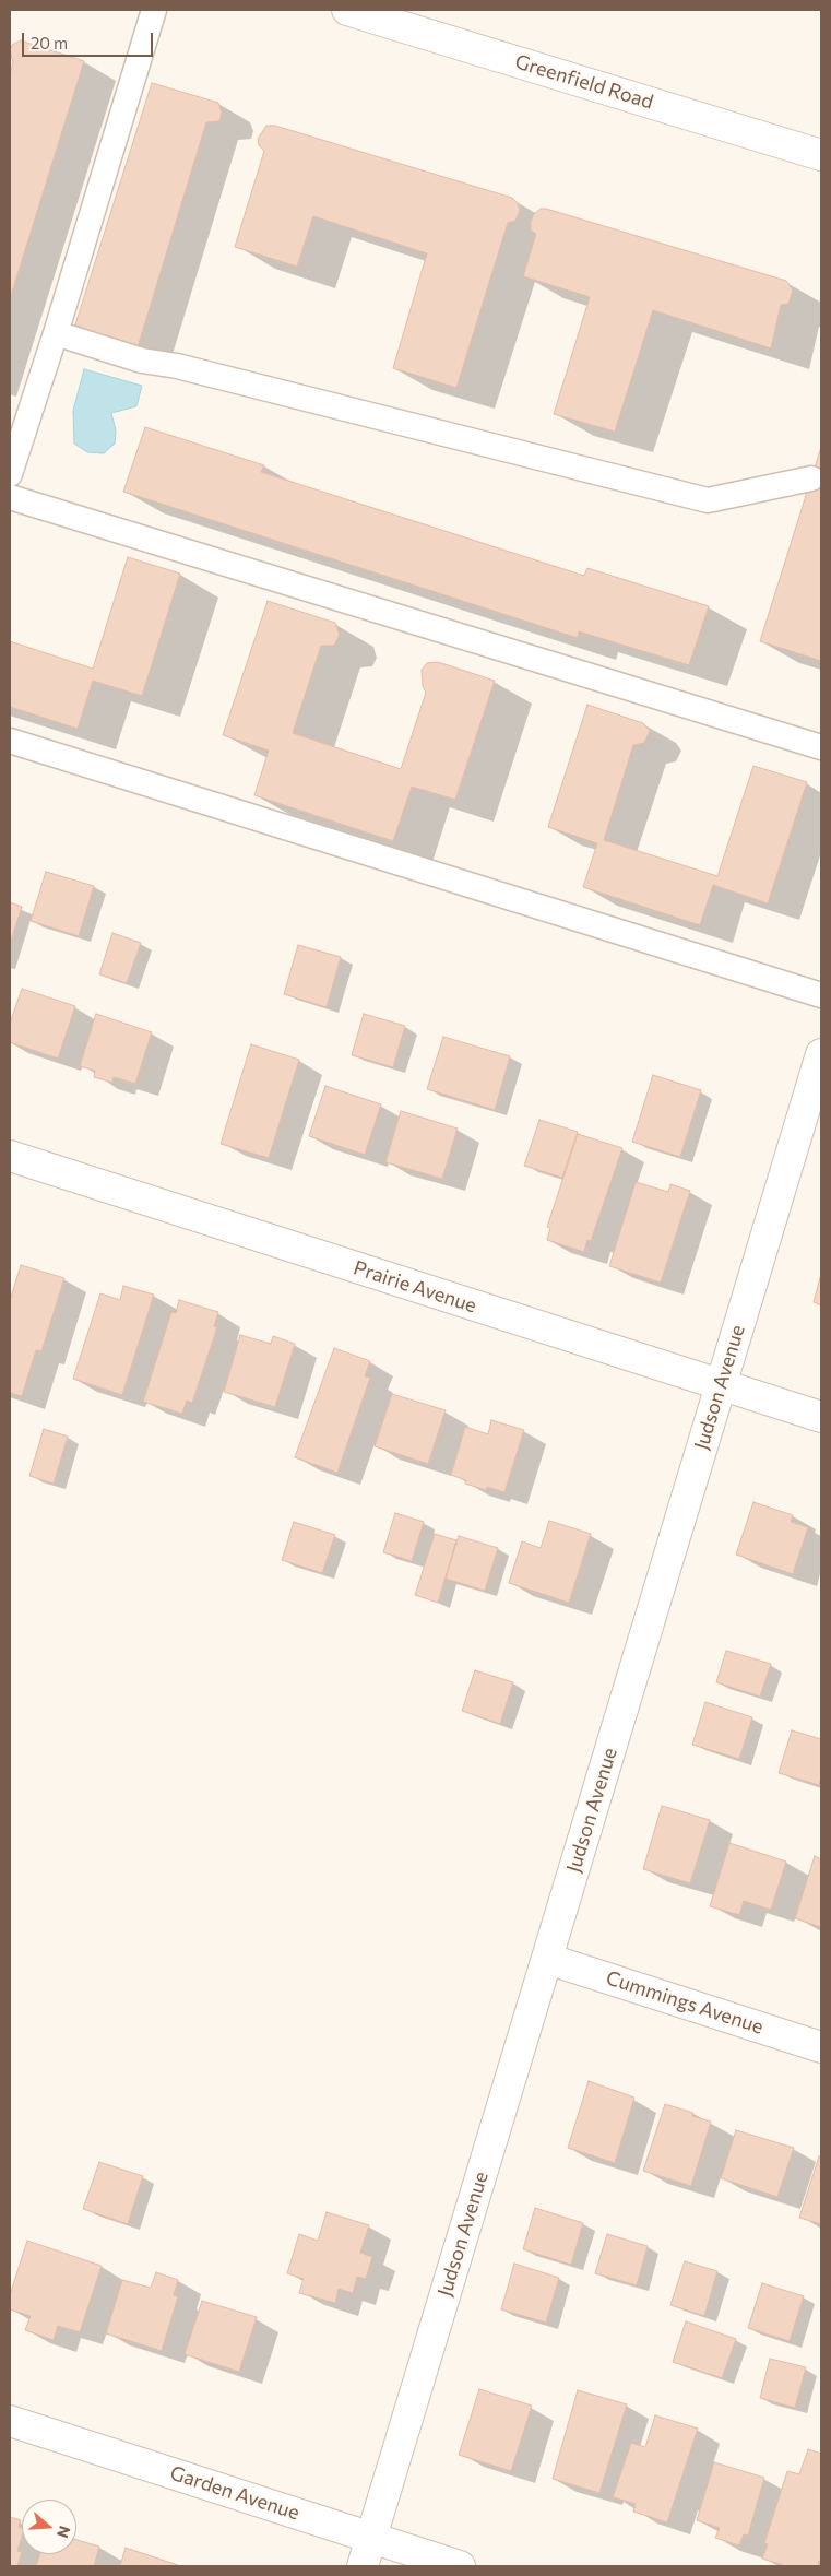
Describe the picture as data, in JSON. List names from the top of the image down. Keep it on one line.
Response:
{"streets":{"street":["Greenfield Road","Prairie Avenue","Judson Avenue","Cummings Avenue","Garden Avenue"]},"crossings":[["Prairie Avenue","Judson Avenue"],["Judson Avenue","Cummings Avenue"],["Judson Avenue","Garden Avenue"]],"scale_bar":"20 m","north":"right"}
